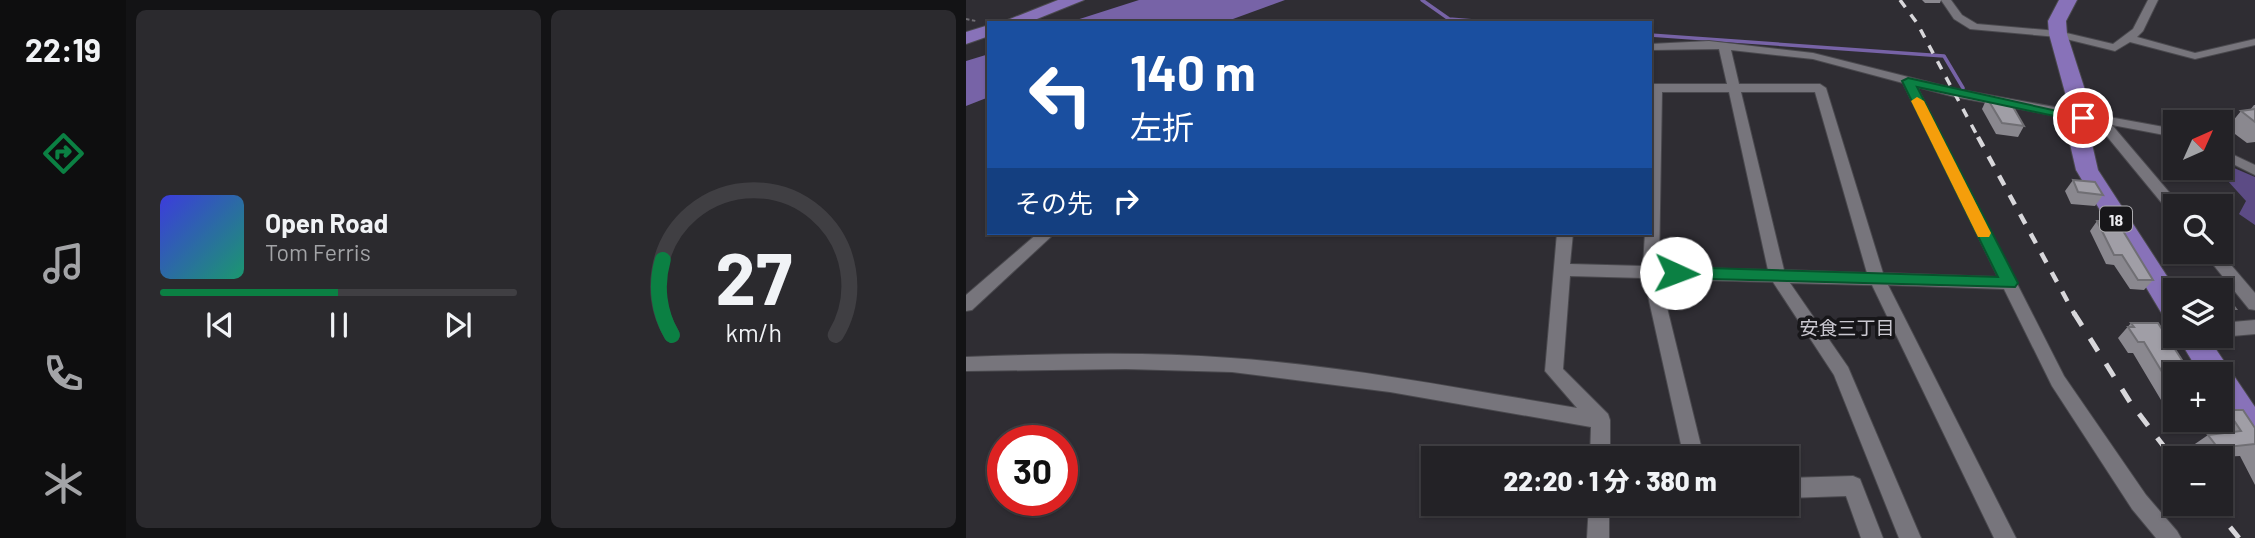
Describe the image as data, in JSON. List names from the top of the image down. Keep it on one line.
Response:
{"streets":{"main road":["18"]},"districts":["安食三丁目"],"north":"top right","page":{"tabs":"22:19","turn":["140 m","左折"],"map_buttons":["+","−"],"then":"その先","song":["Open Road","Tom Ferris"],"limit":"30","trip":"22:20 · 1 分 · 380 m","gauge":["27","km/h"]}}
